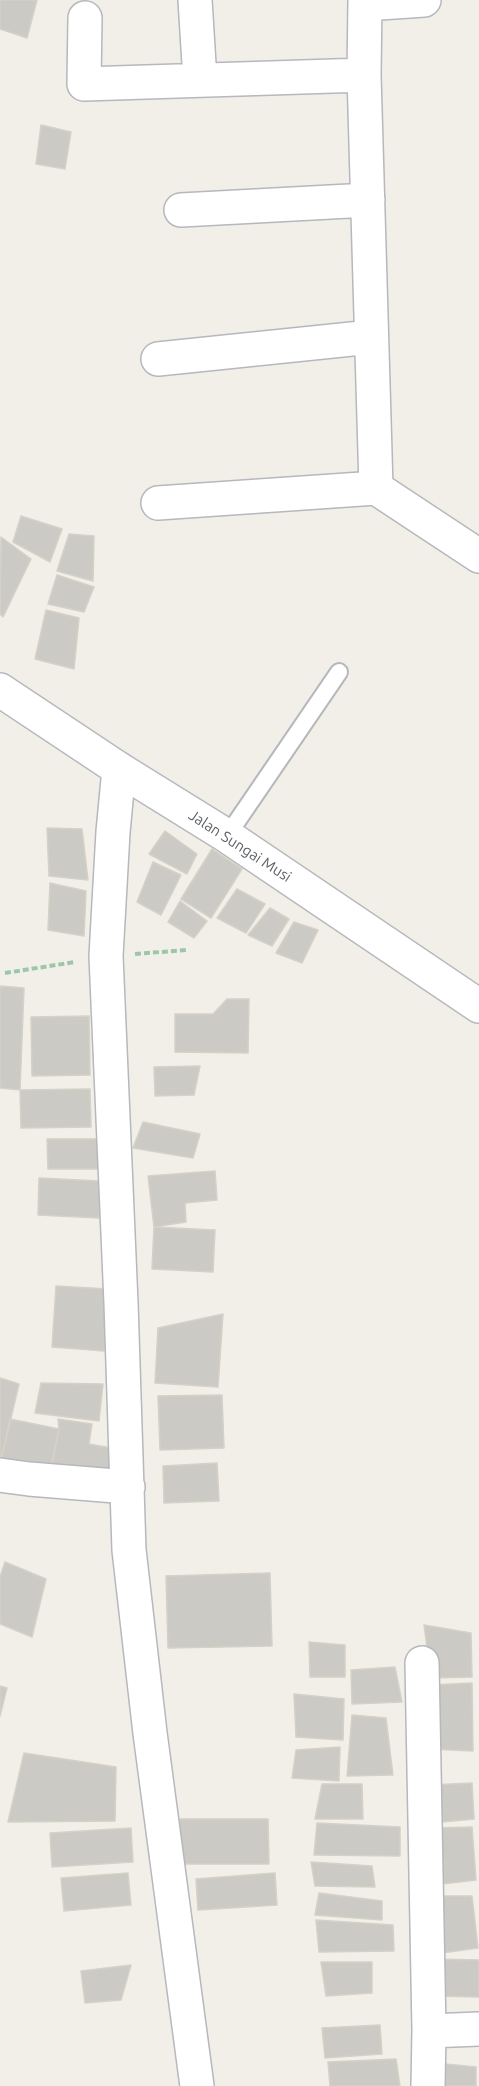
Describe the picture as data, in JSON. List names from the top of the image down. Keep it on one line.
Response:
{"streets":{"street":["Jalan Sungai Musi"]}}
